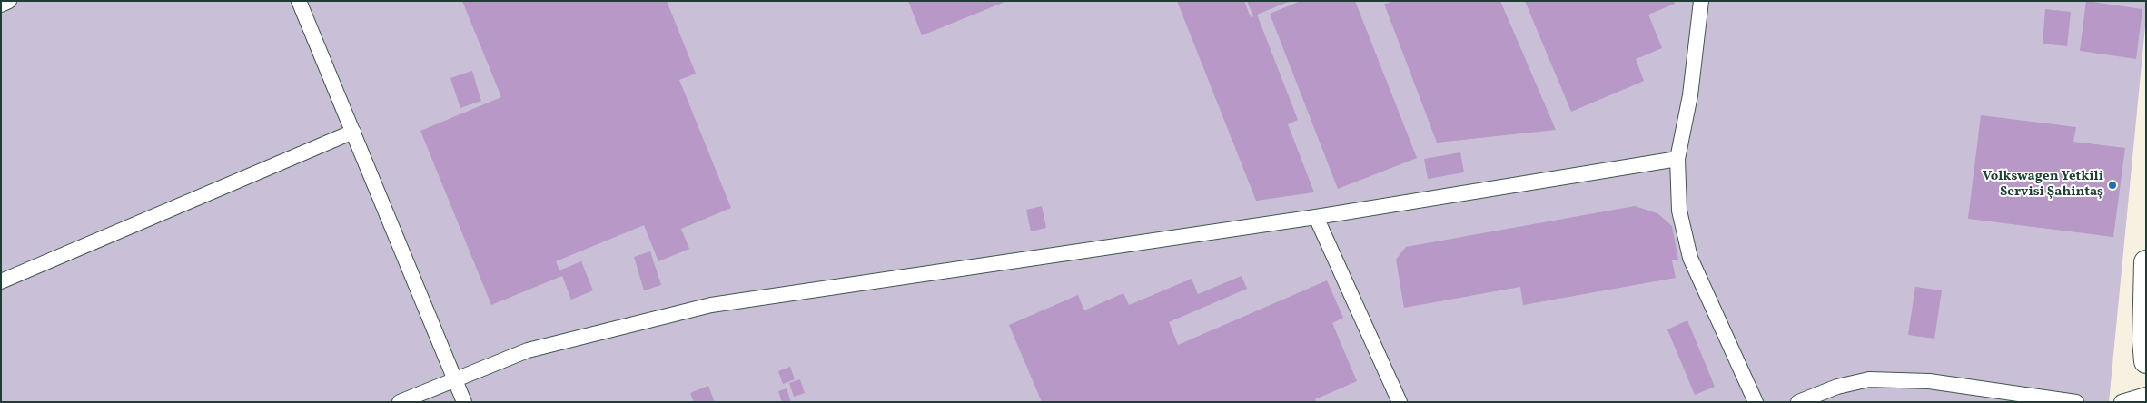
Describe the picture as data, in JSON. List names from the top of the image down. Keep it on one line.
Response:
{"places":["Volkswagen Yetkili Servisi Şahintaş"]}
